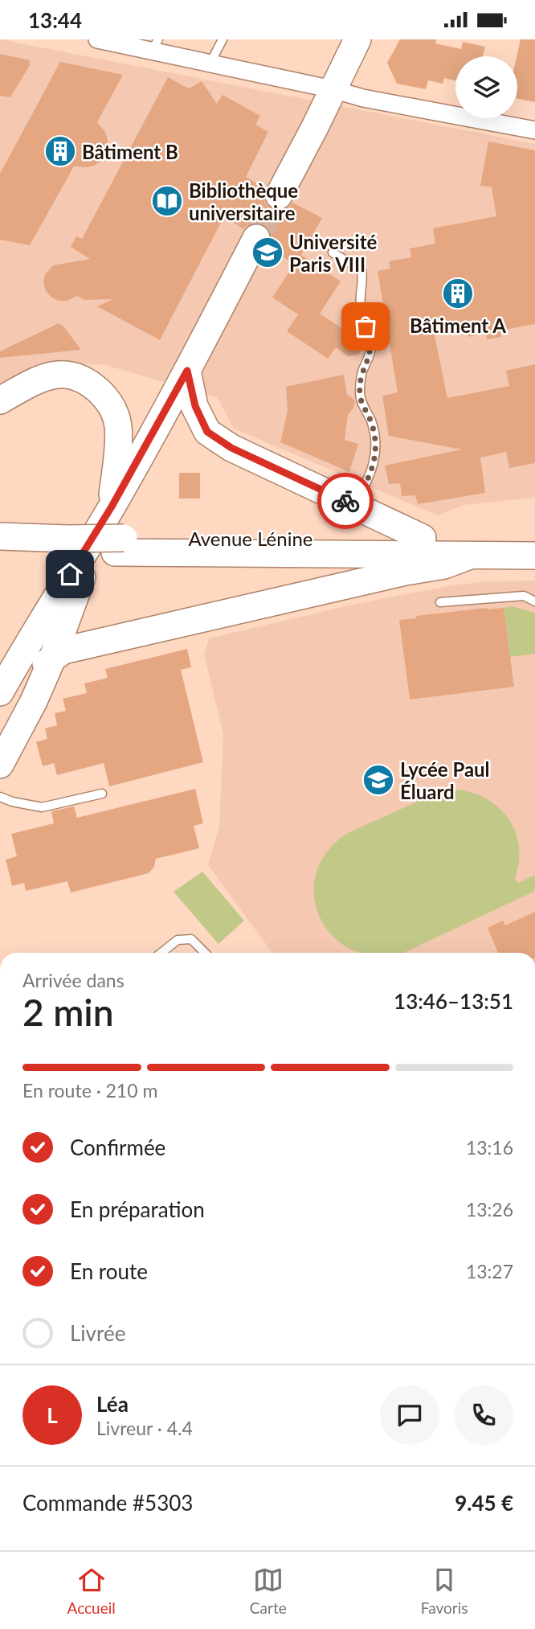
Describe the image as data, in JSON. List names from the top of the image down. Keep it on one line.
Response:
{"streets":{"main road":["Avenue Lénine"]},"places":{"building":["Bâtiment B","Bâtiment A"],"library":["Bibliothèque universitaire"],"school or university":["Université Paris VIII","Lycée Paul Éluard"]},"page":{"status":"13:44","heading":["2 min","Arrivée dans","13:46–13:51"],"panel":["Léa","Livreur · 4.4","Commande #5303","9.45 €"],"bar":"En route · 210 m","list":[["Confirmée","13:16"],["En préparation","13:26"],["En route","13:27"],"Livrée"],"round":"L","tabs":["Accueil","Carte","Favoris"]}}
